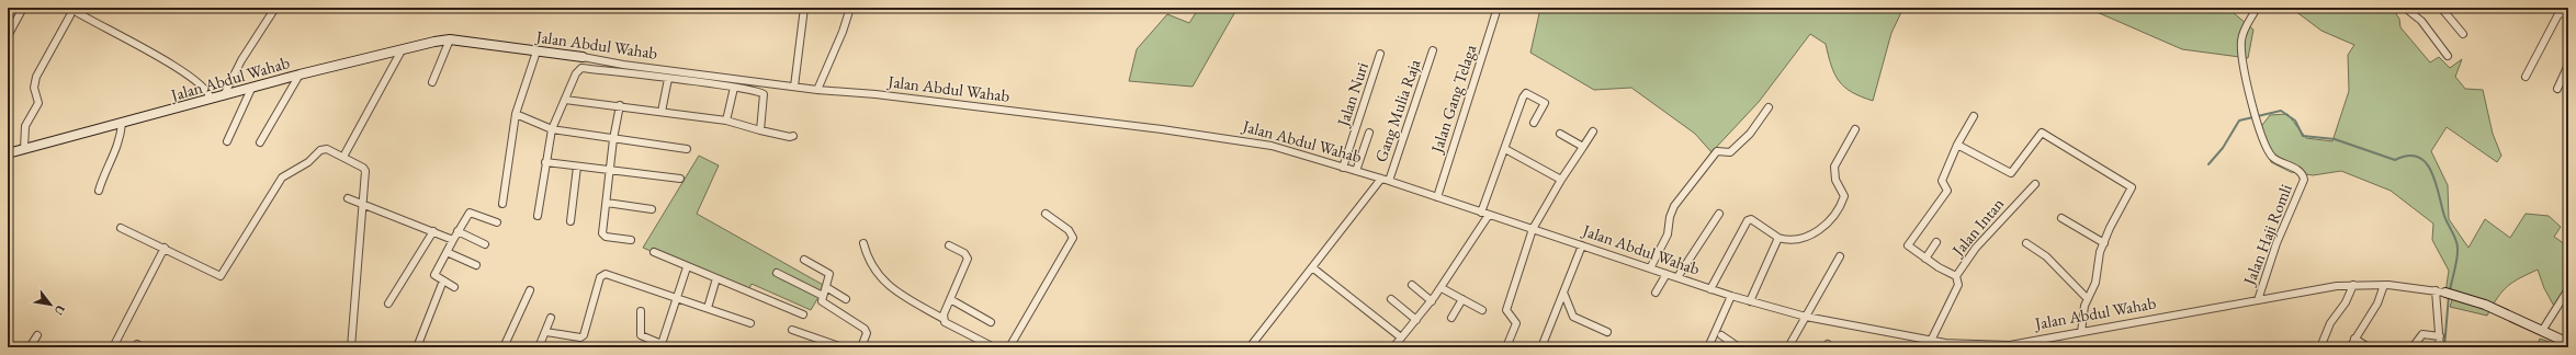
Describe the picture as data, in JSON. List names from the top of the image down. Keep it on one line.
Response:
{"streets":{"street":["Jalan Abdul Wahab","Jalan Nuri","Jalan Gang Telaga","Gang Mulia Raja","Jalan Intan","Jalan Haji Romli"]},"crossings":[["Jalan Abdul Wahab","Jalan Nuri"],["Jalan Abdul Wahab","Jalan Gang Telaga"],["Jalan Abdul Wahab","Gang Mulia Raja"],["Jalan Abdul Wahab","Jalan Intan"],["Jalan Abdul Wahab","Jalan Haji Romli"]],"north":"bottom right"}
